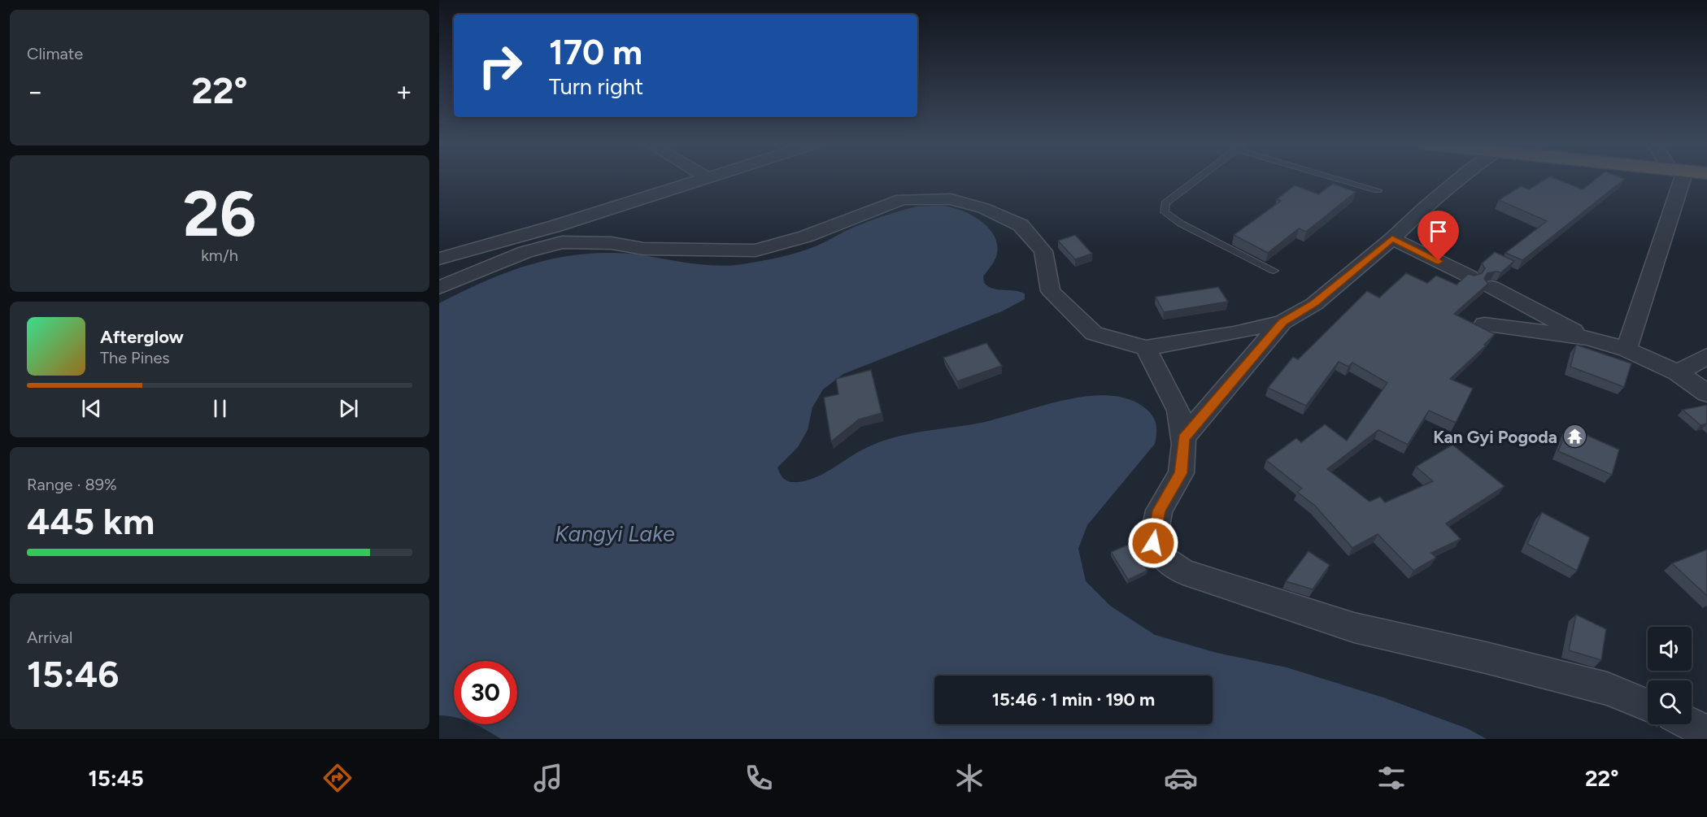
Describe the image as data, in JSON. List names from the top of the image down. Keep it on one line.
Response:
{"water":["Kangyi Lake"],"places":{"temple":["Kan Gyi Pogoda"]},"page":{"tile":["Climate",["26","km/h"],["Range · 89%","445 km"],["Arrival","15:46"]],"turn":["170 m","Turn right"],"heat":["−","22°","+"],"song":["Afterglow","The Pines"],"limit":"30","trip":"15:46 · 1 min · 190 m","tabs":["15:45","22°"]}}
